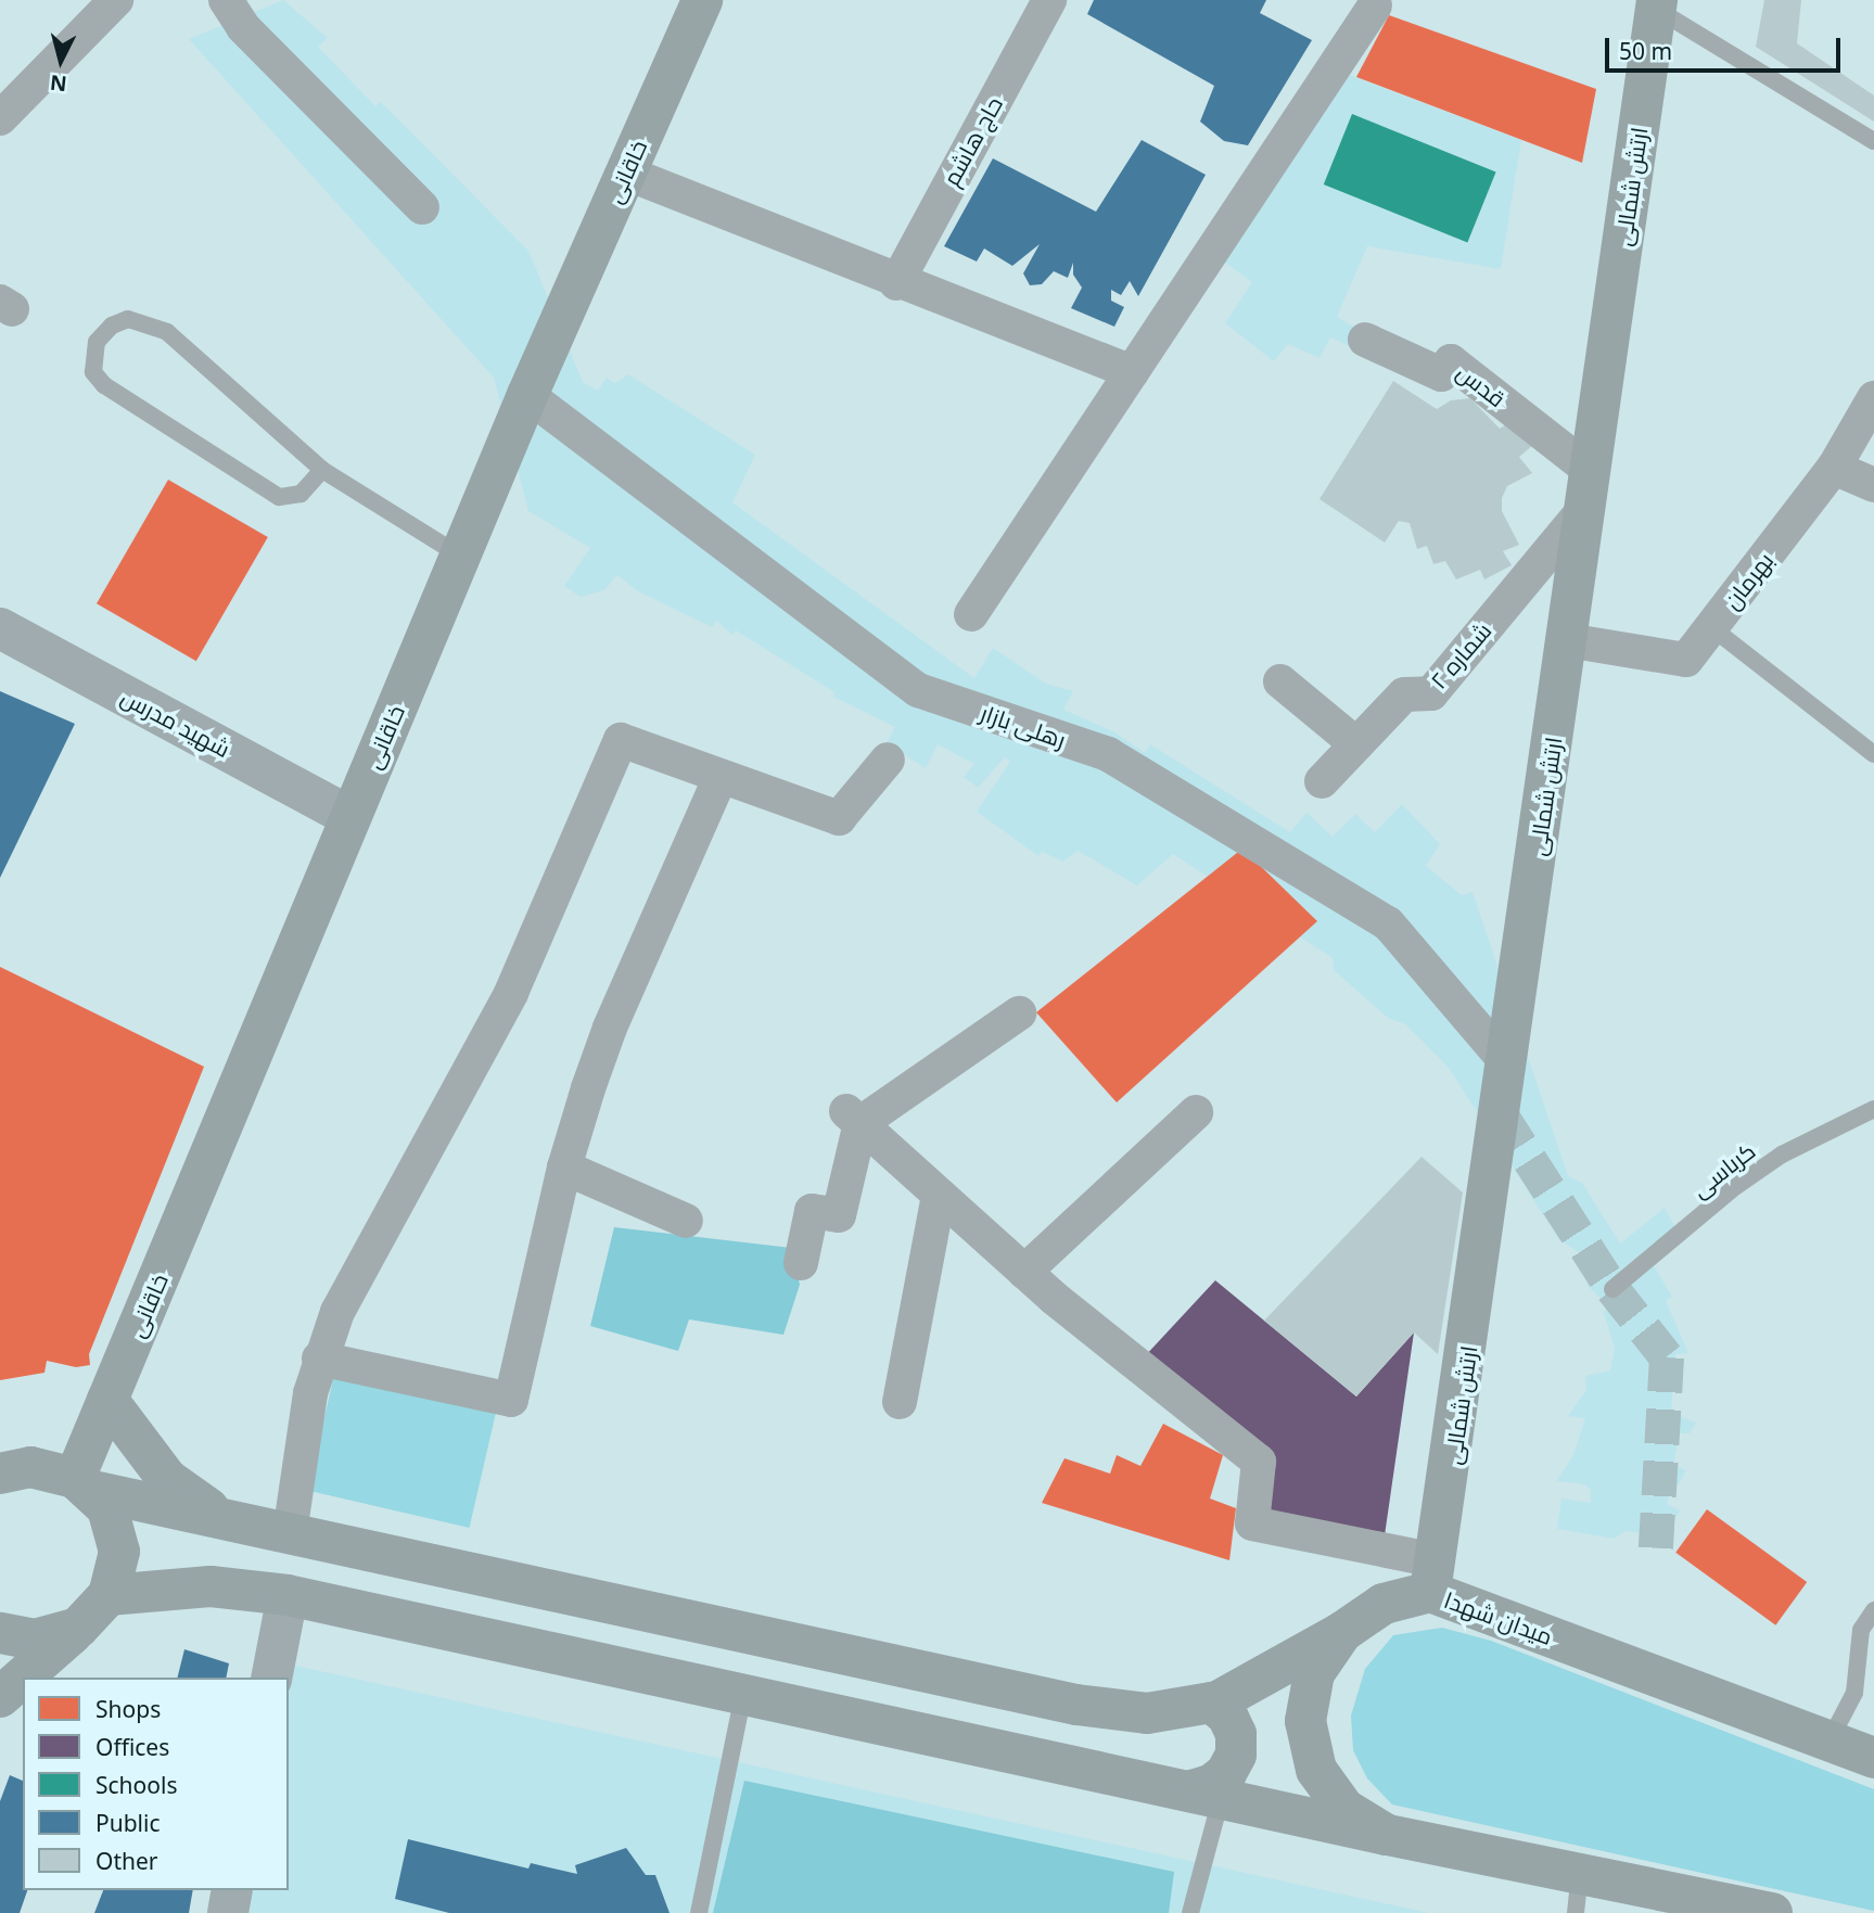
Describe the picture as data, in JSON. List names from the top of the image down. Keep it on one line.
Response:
{"streets":{"main road":["خاقانی","ارتش شمالی","شهید مدرس","میدان شهدا"],"street":["حاج هاشم","قدس","بهرمان","شماره ۲","رهلی بازار"],"lane":["کرباسی"]},"crossings":[["خاقانی","شهید مدرس"],["خاقانی","رهلی بازار"],["ارتش شمالی","قدس"],["ارتش شمالی","بهرمان"],["ارتش شمالی","شماره ۲"],["ارتش شمالی","رهلی بازار"],["ارتش شمالی","میدان شهدا"],["قدس","شماره ۲"]],"legend":["Shops","Offices","Schools","Public","Other"],"scale_bar":"50 m","north":"bottom"}
